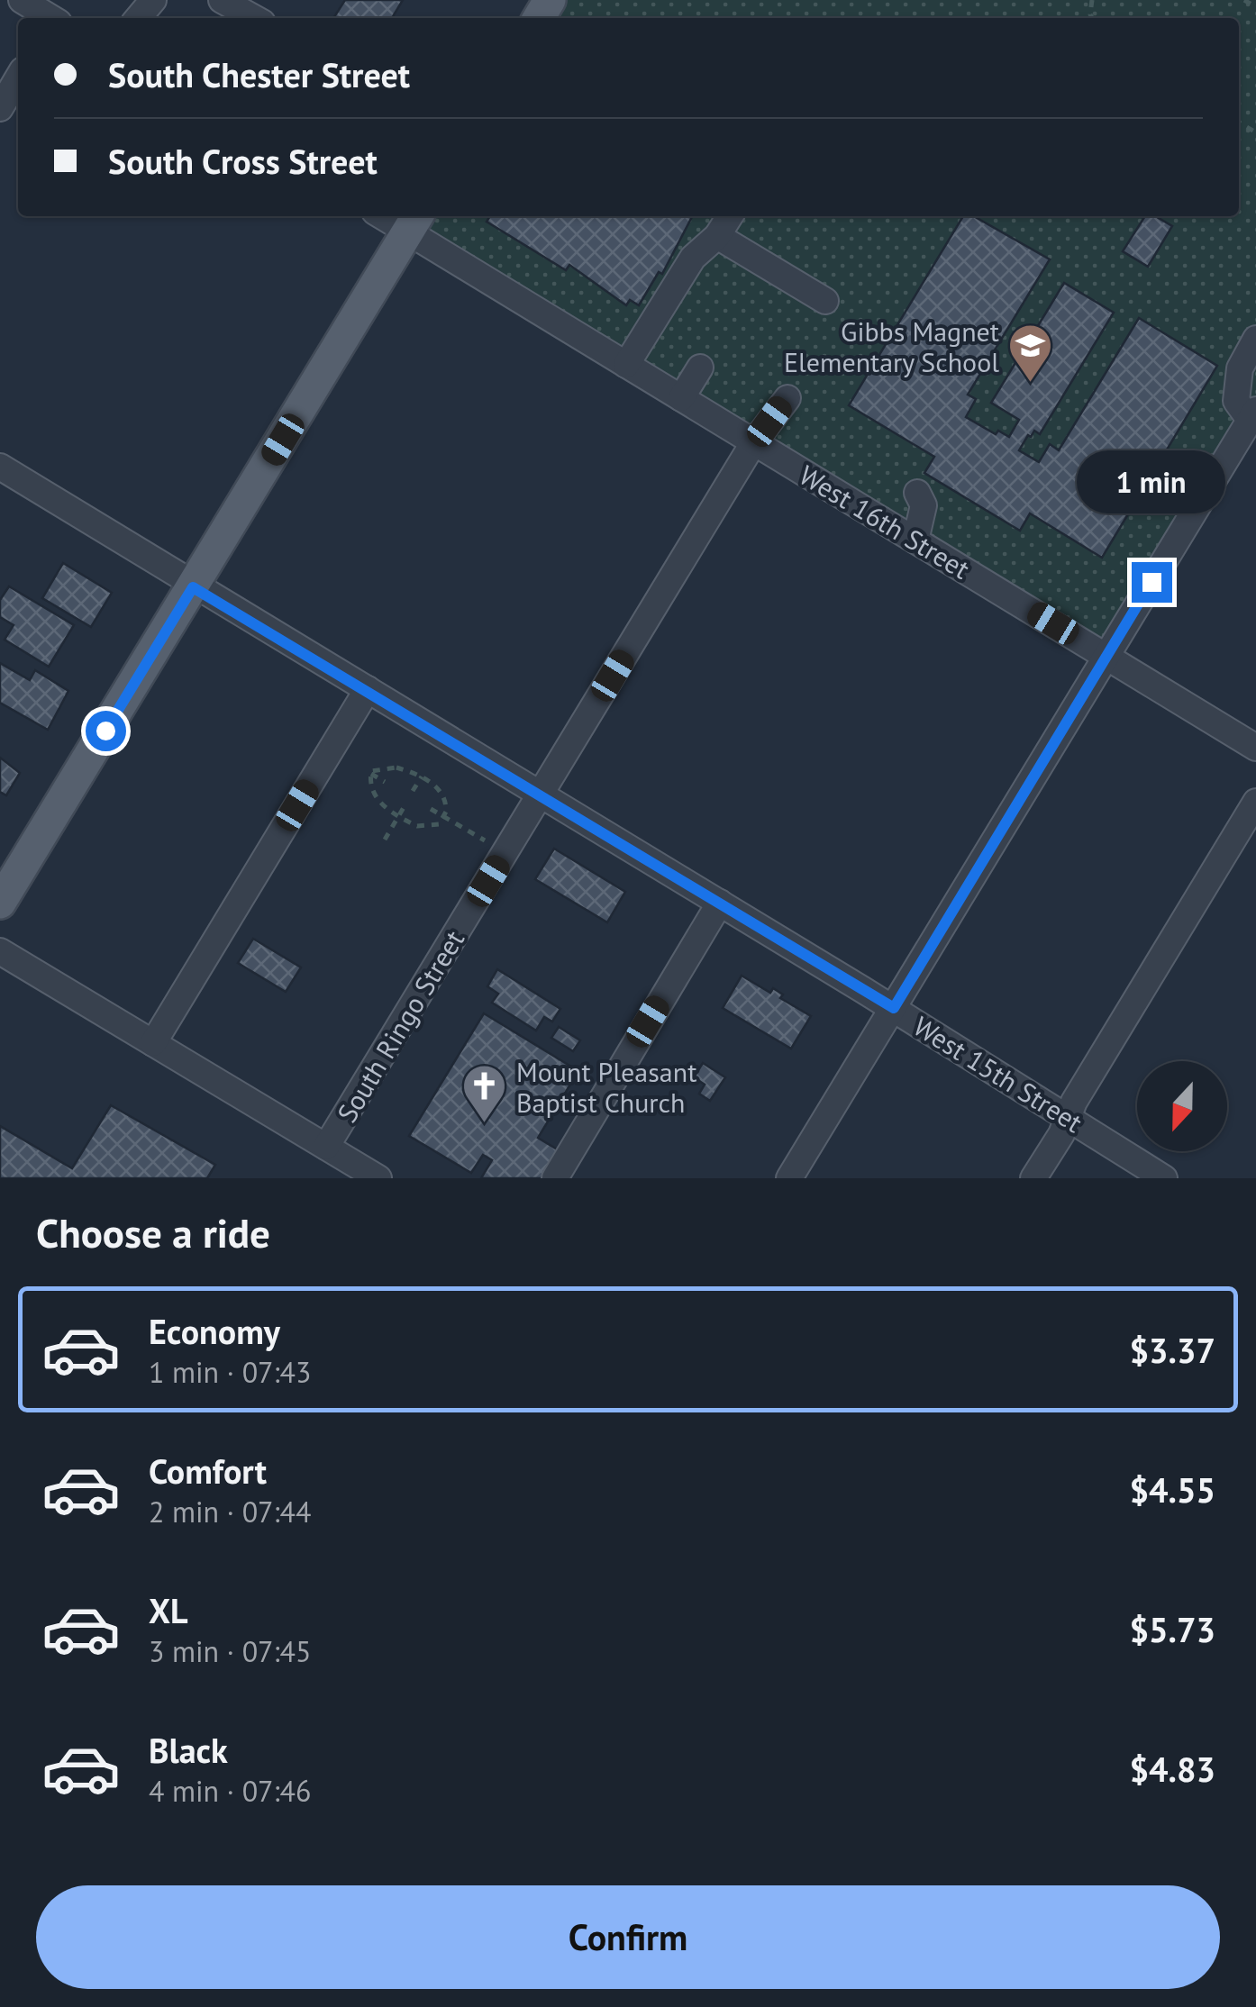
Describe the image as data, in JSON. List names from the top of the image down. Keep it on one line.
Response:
{"streets":{"street":["West 16th Street","South Ringo Street","West 15th Street"]},"crossings":[["West 16th Street","South Ringo Street"],["South Ringo Street","West 15th Street"]],"places":{"school or university":["Gibbs Magnet Elementary School"],"church":["Mount Pleasant Baptist Church"]},"north":"bottom","page":{"banner":["South Chester Street","South Cross Street"],"bubble":"1 min","heading":"Choose a ride","list":[{"name":"Economy","note":"1 min · 07:43","value":"$3.37"},{"name":"Comfort","note":"2 min · 07:44","value":"$4.55"},{"name":"XL","note":"3 min · 07:45","value":"$5.73"},{"name":"Black","note":"4 min · 07:46","value":"$4.83"}],"buttons":"Confirm"}}
